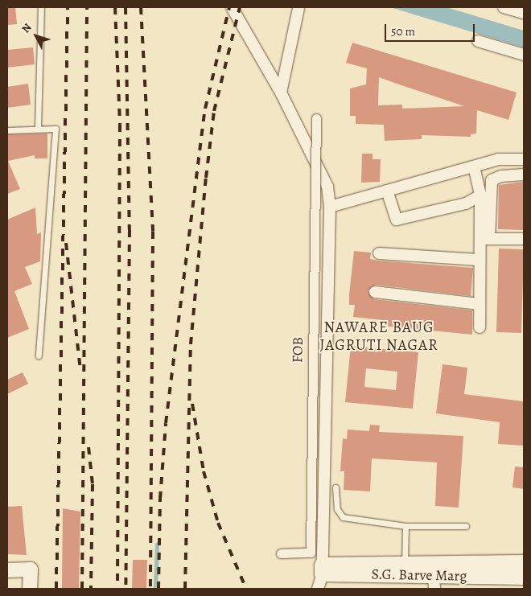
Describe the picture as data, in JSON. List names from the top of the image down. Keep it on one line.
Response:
{"streets":{"main road":["S.G. Barve Marg"],"street":["FOB"]},"districts":["NAWARE BAUG JAGRUTI NAGAR"],"scale_bar":"50 m","north":"top left"}
